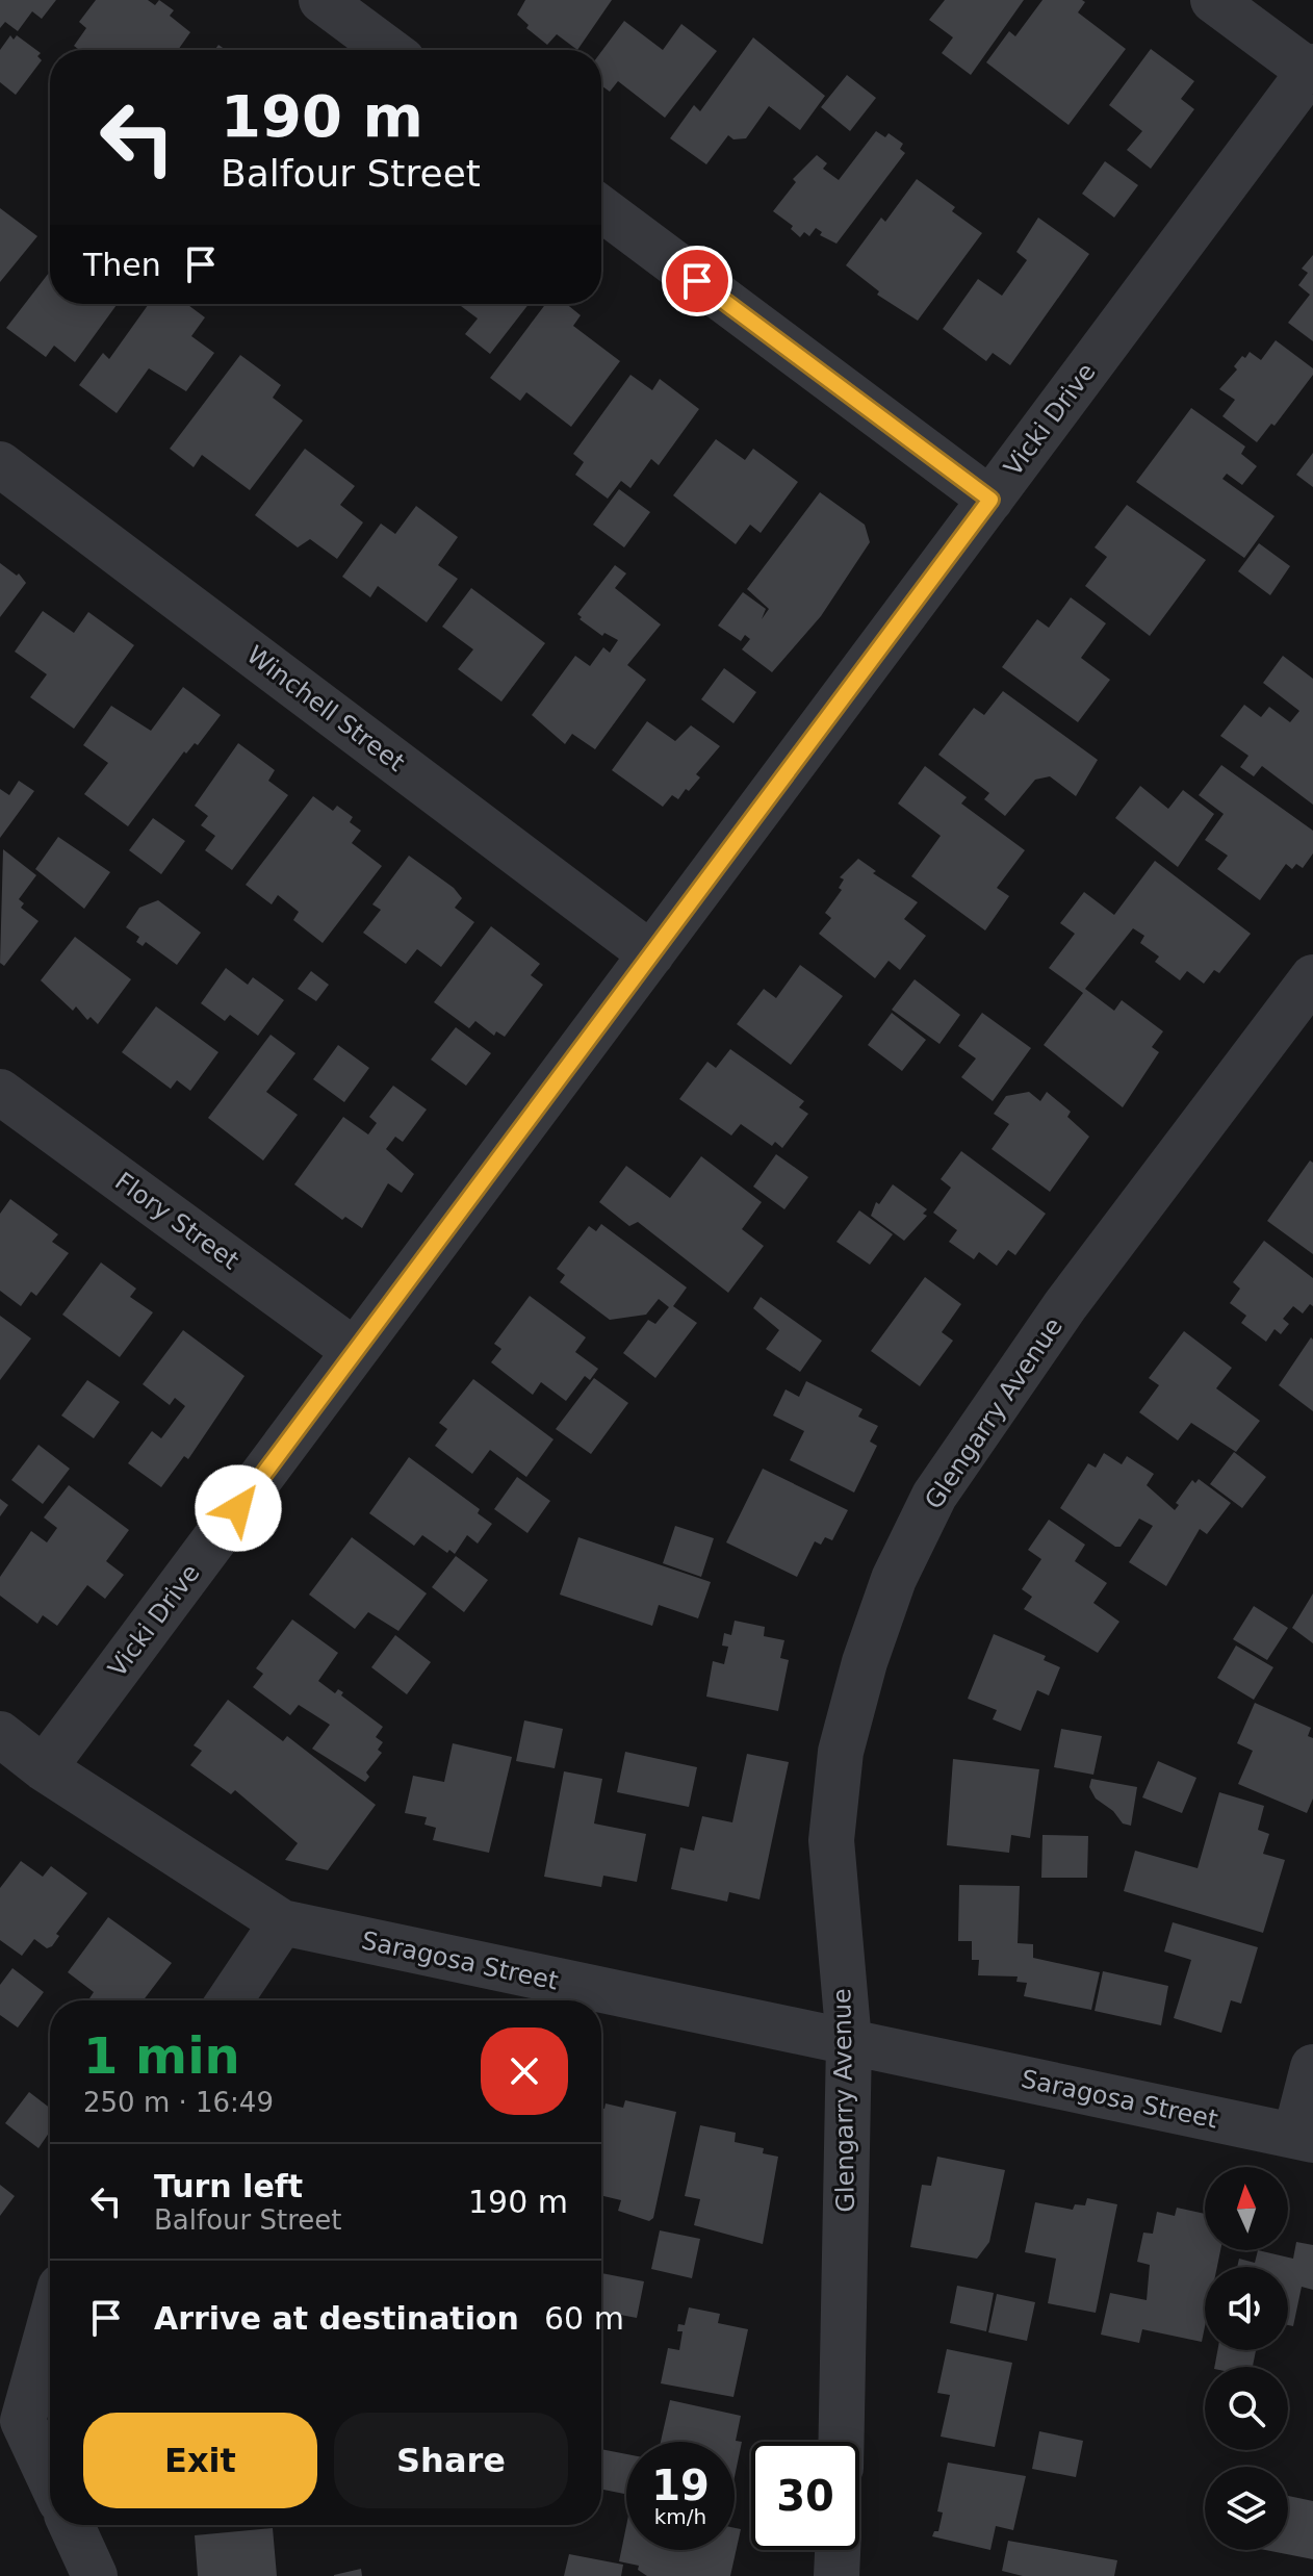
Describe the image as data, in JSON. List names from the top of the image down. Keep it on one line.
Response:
{"streets":{"street":["Vicki Drive","Winchell Street","Flory Street","Glengarry Avenue","Saragosa Street"]},"crossings":[["Vicki Drive","Winchell Street"],["Vicki Drive","Flory Street"],["Vicki Drive","Saragosa Street"],["Glengarry Avenue","Saragosa Street"]],"north":"top","page":{"turn":["190 m","Balfour Street"],"then":"Then","heading":["1 min","250 m · 16:49"],"list":[{"name":"Turn left","note":"Balfour Street","value":"190 m"},{"name":"Arrive at destination","value":"60 m"}],"buttons":["Exit","Share"],"speed":"19 km/h","limit":"30"}}
